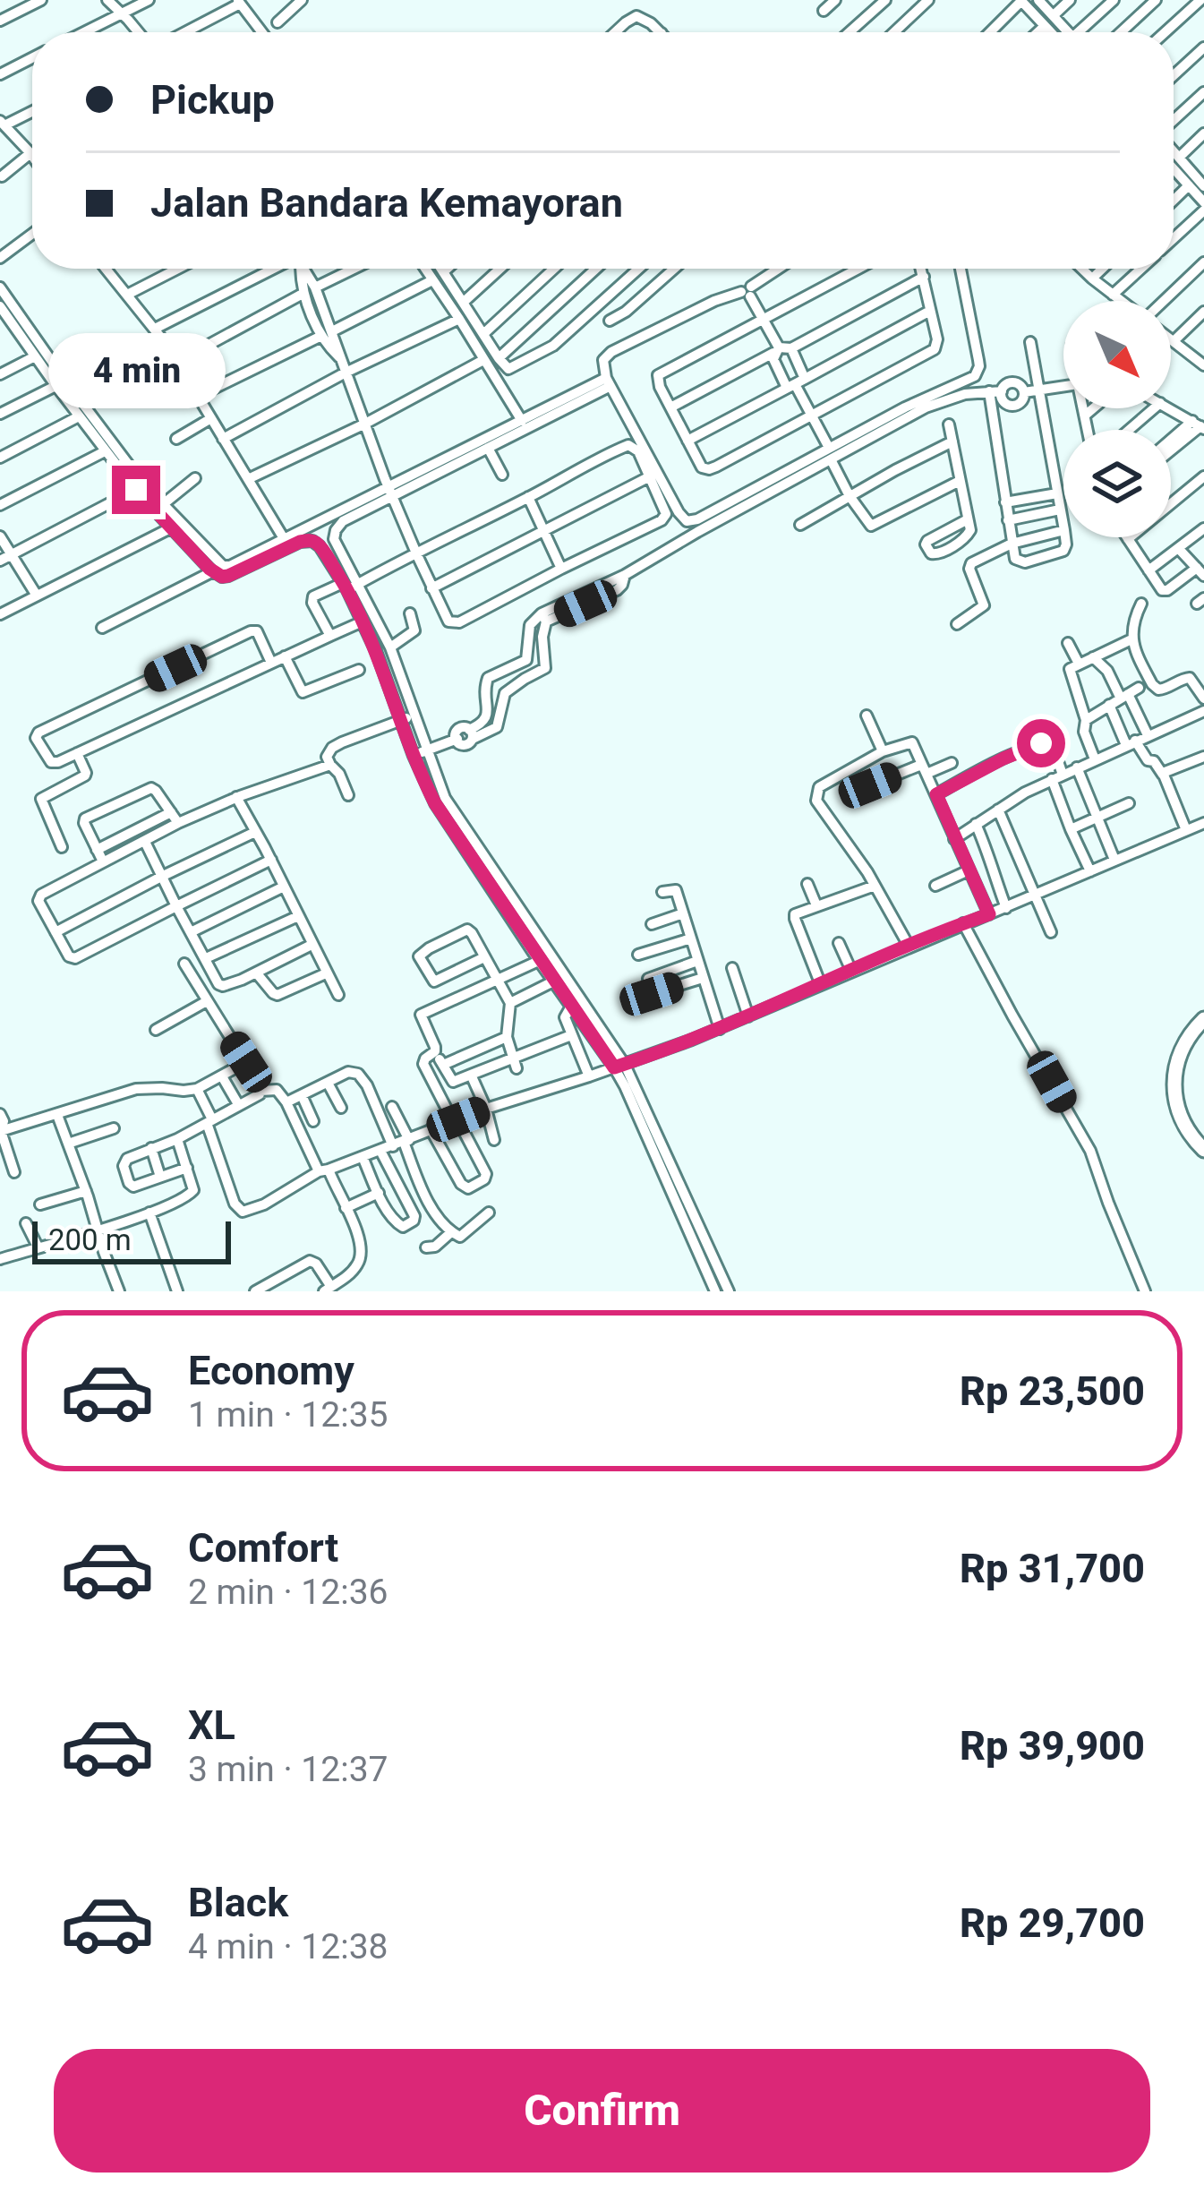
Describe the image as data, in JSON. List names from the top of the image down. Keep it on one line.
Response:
{"scale_bar":"200 m","north":"bottom right","page":{"banner":["Pickup","Jalan Bandara Kemayoran"],"bubble":"4 min","scale":"200 m","list":[{"name":"Economy","note":"1 min · 12:35","value":"Rp 23,500"},{"name":"Comfort","note":"2 min · 12:36","value":"Rp 31,700"},{"name":"XL","note":"3 min · 12:37","value":"Rp 39,900"},{"name":"Black","note":"4 min · 12:38","value":"Rp 29,700"}],"buttons":"Confirm"}}
